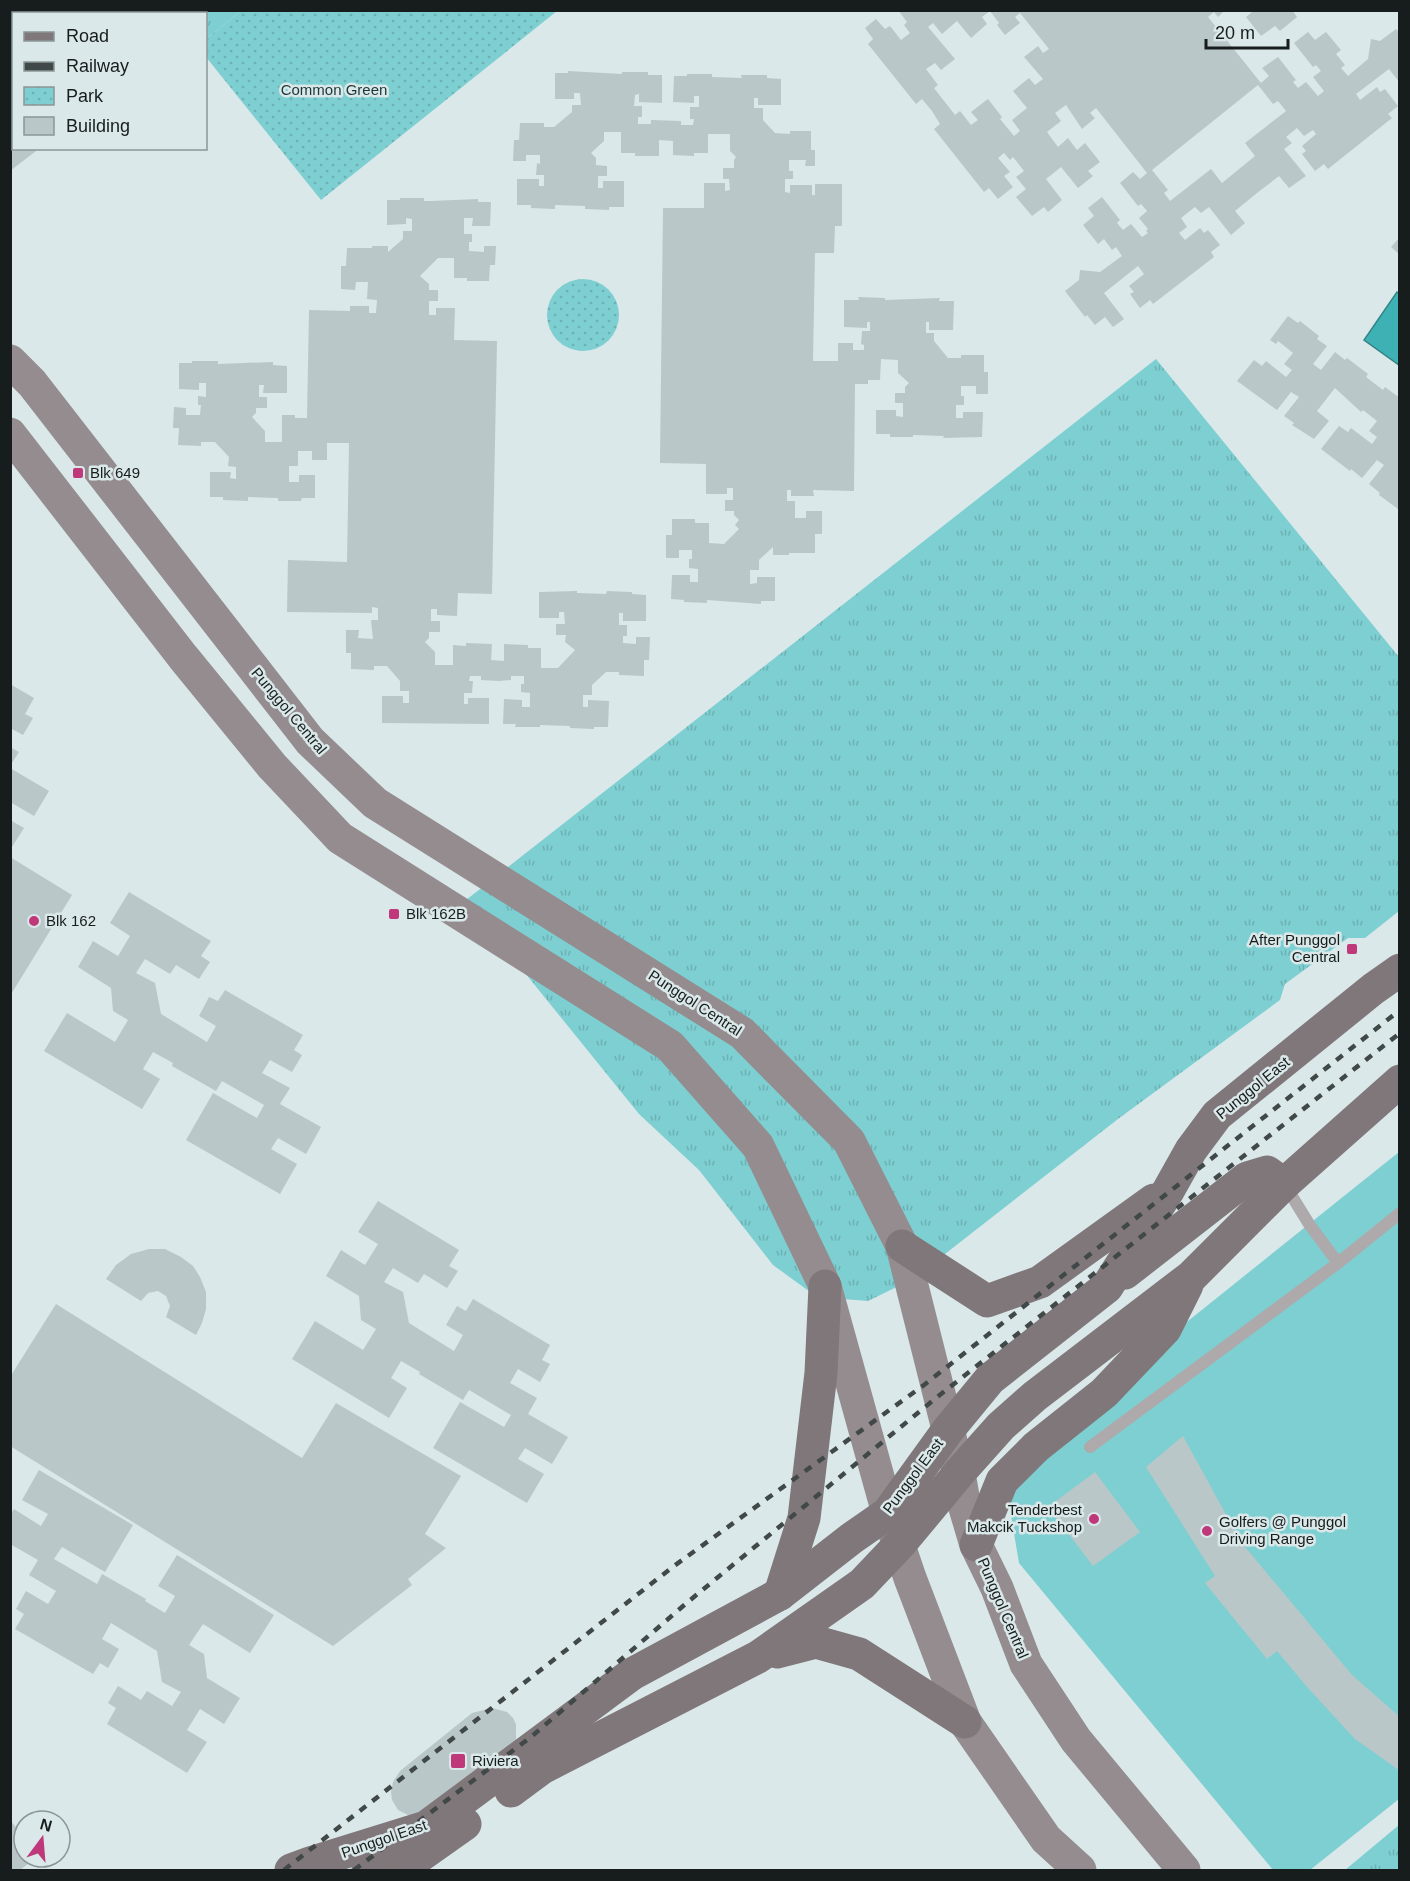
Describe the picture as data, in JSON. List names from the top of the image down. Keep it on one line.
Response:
{"streets":{"main road":["Punggol Central","Punggol East"]},"crossings":[["Punggol Central","Punggol East"]],"parks":["Common Green"],"places":{"transit":["Blk 649","Blk 162B","After Punggol Central","Riviera"],"other":["Blk 162","Tenderbest Makcik Tuckshop","Golfers @ Punggol Driving Range"]},"legend":["Road","Railway","Park","Building"],"scale_bar":"20 m","north":"top"}
